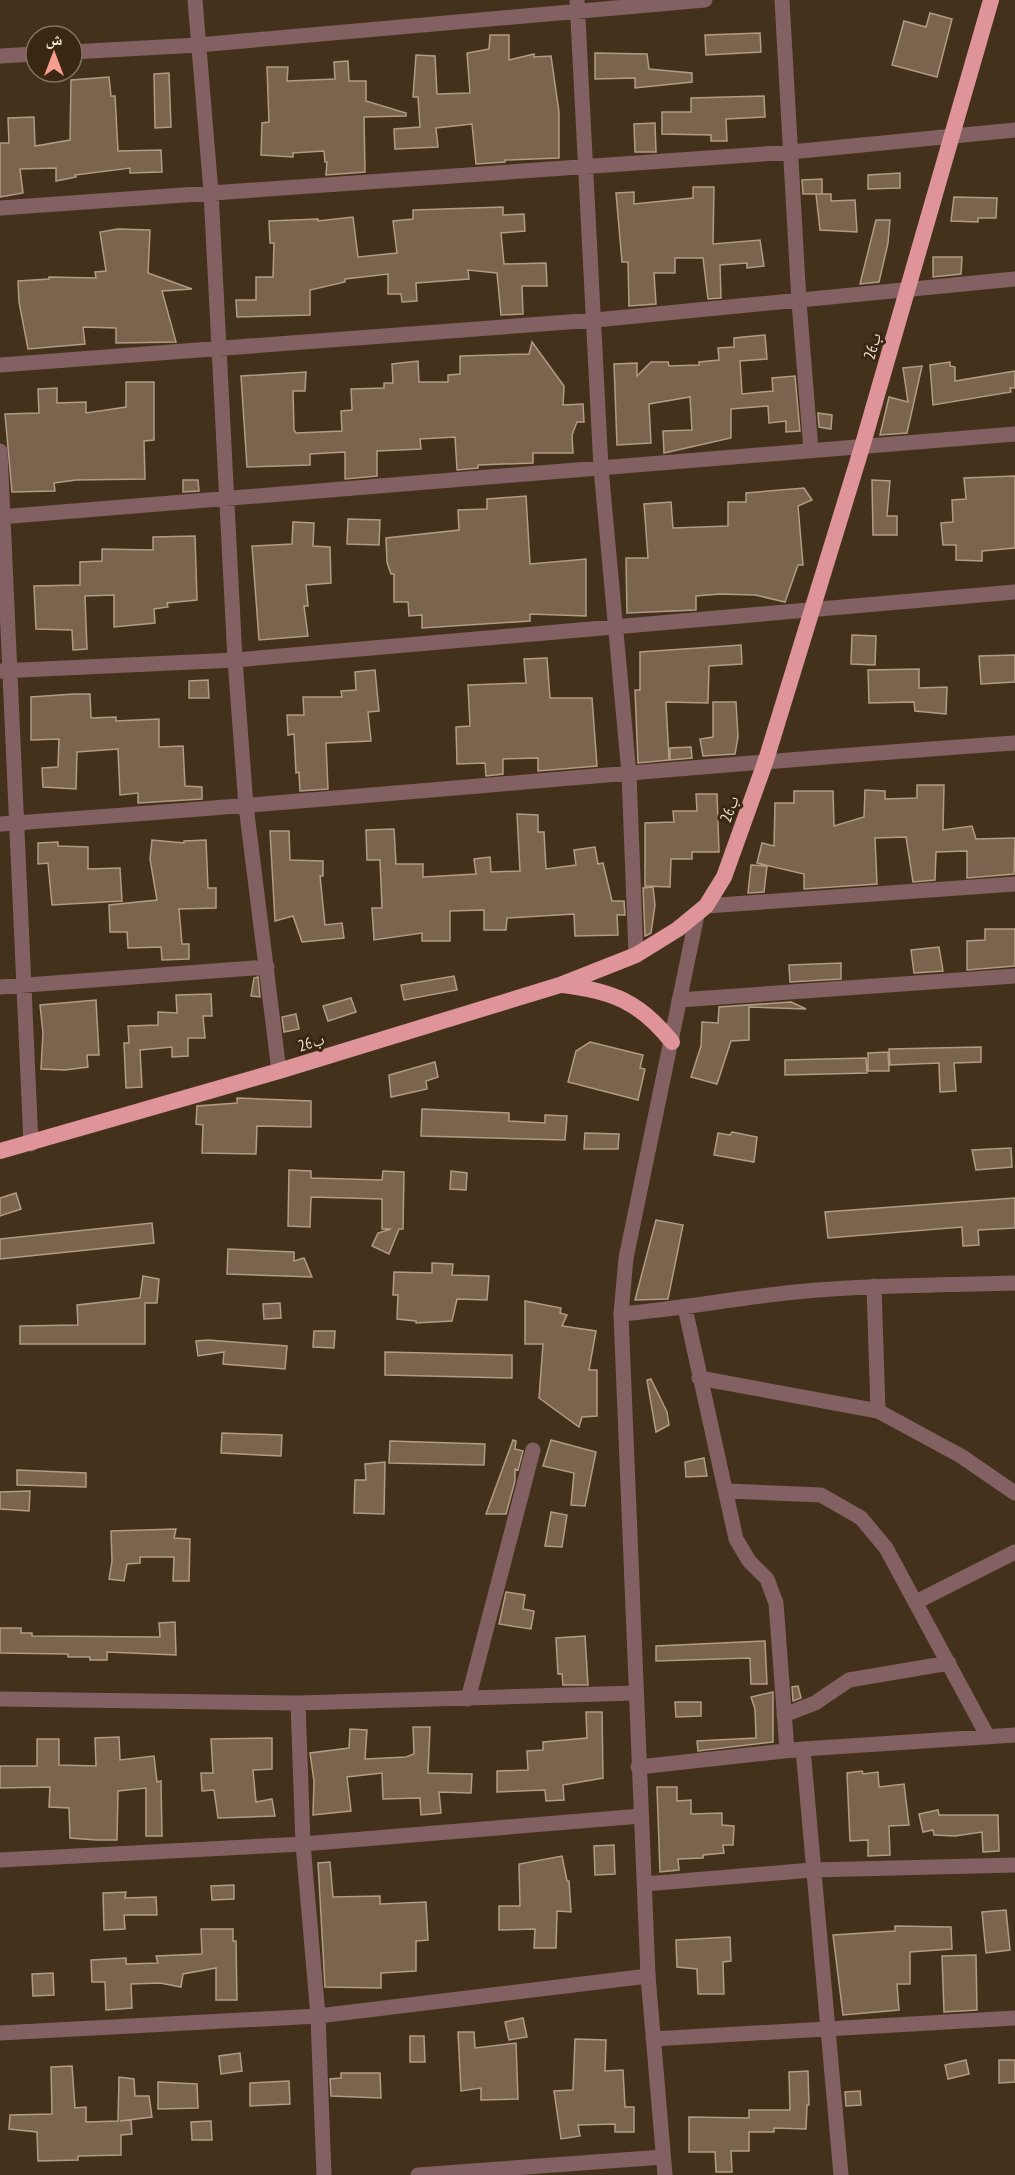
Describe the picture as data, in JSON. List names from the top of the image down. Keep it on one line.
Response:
{"streets":{"highway":["26ب"]},"north":"top"}
